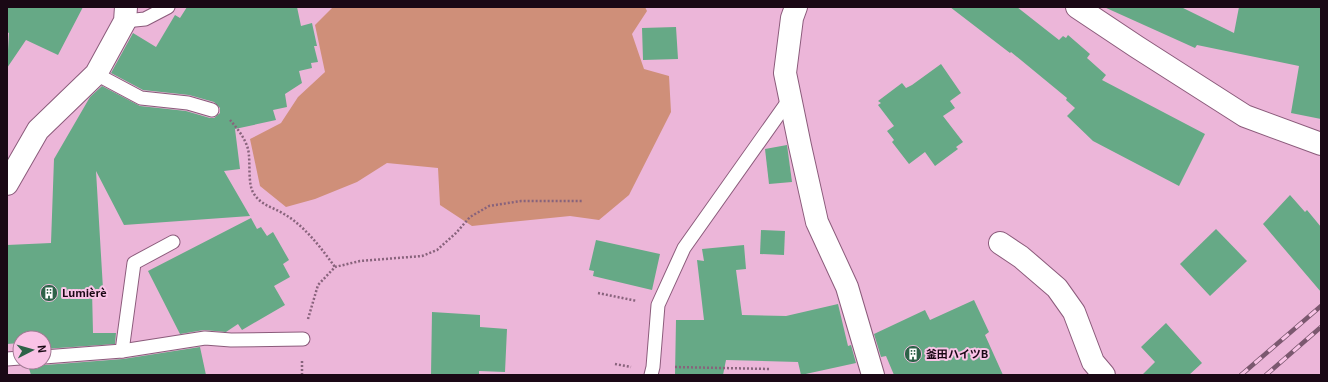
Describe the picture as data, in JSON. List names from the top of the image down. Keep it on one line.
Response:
{"places":{"building":["Lumièrè","釜田ハイツB"]},"north":"right"}
